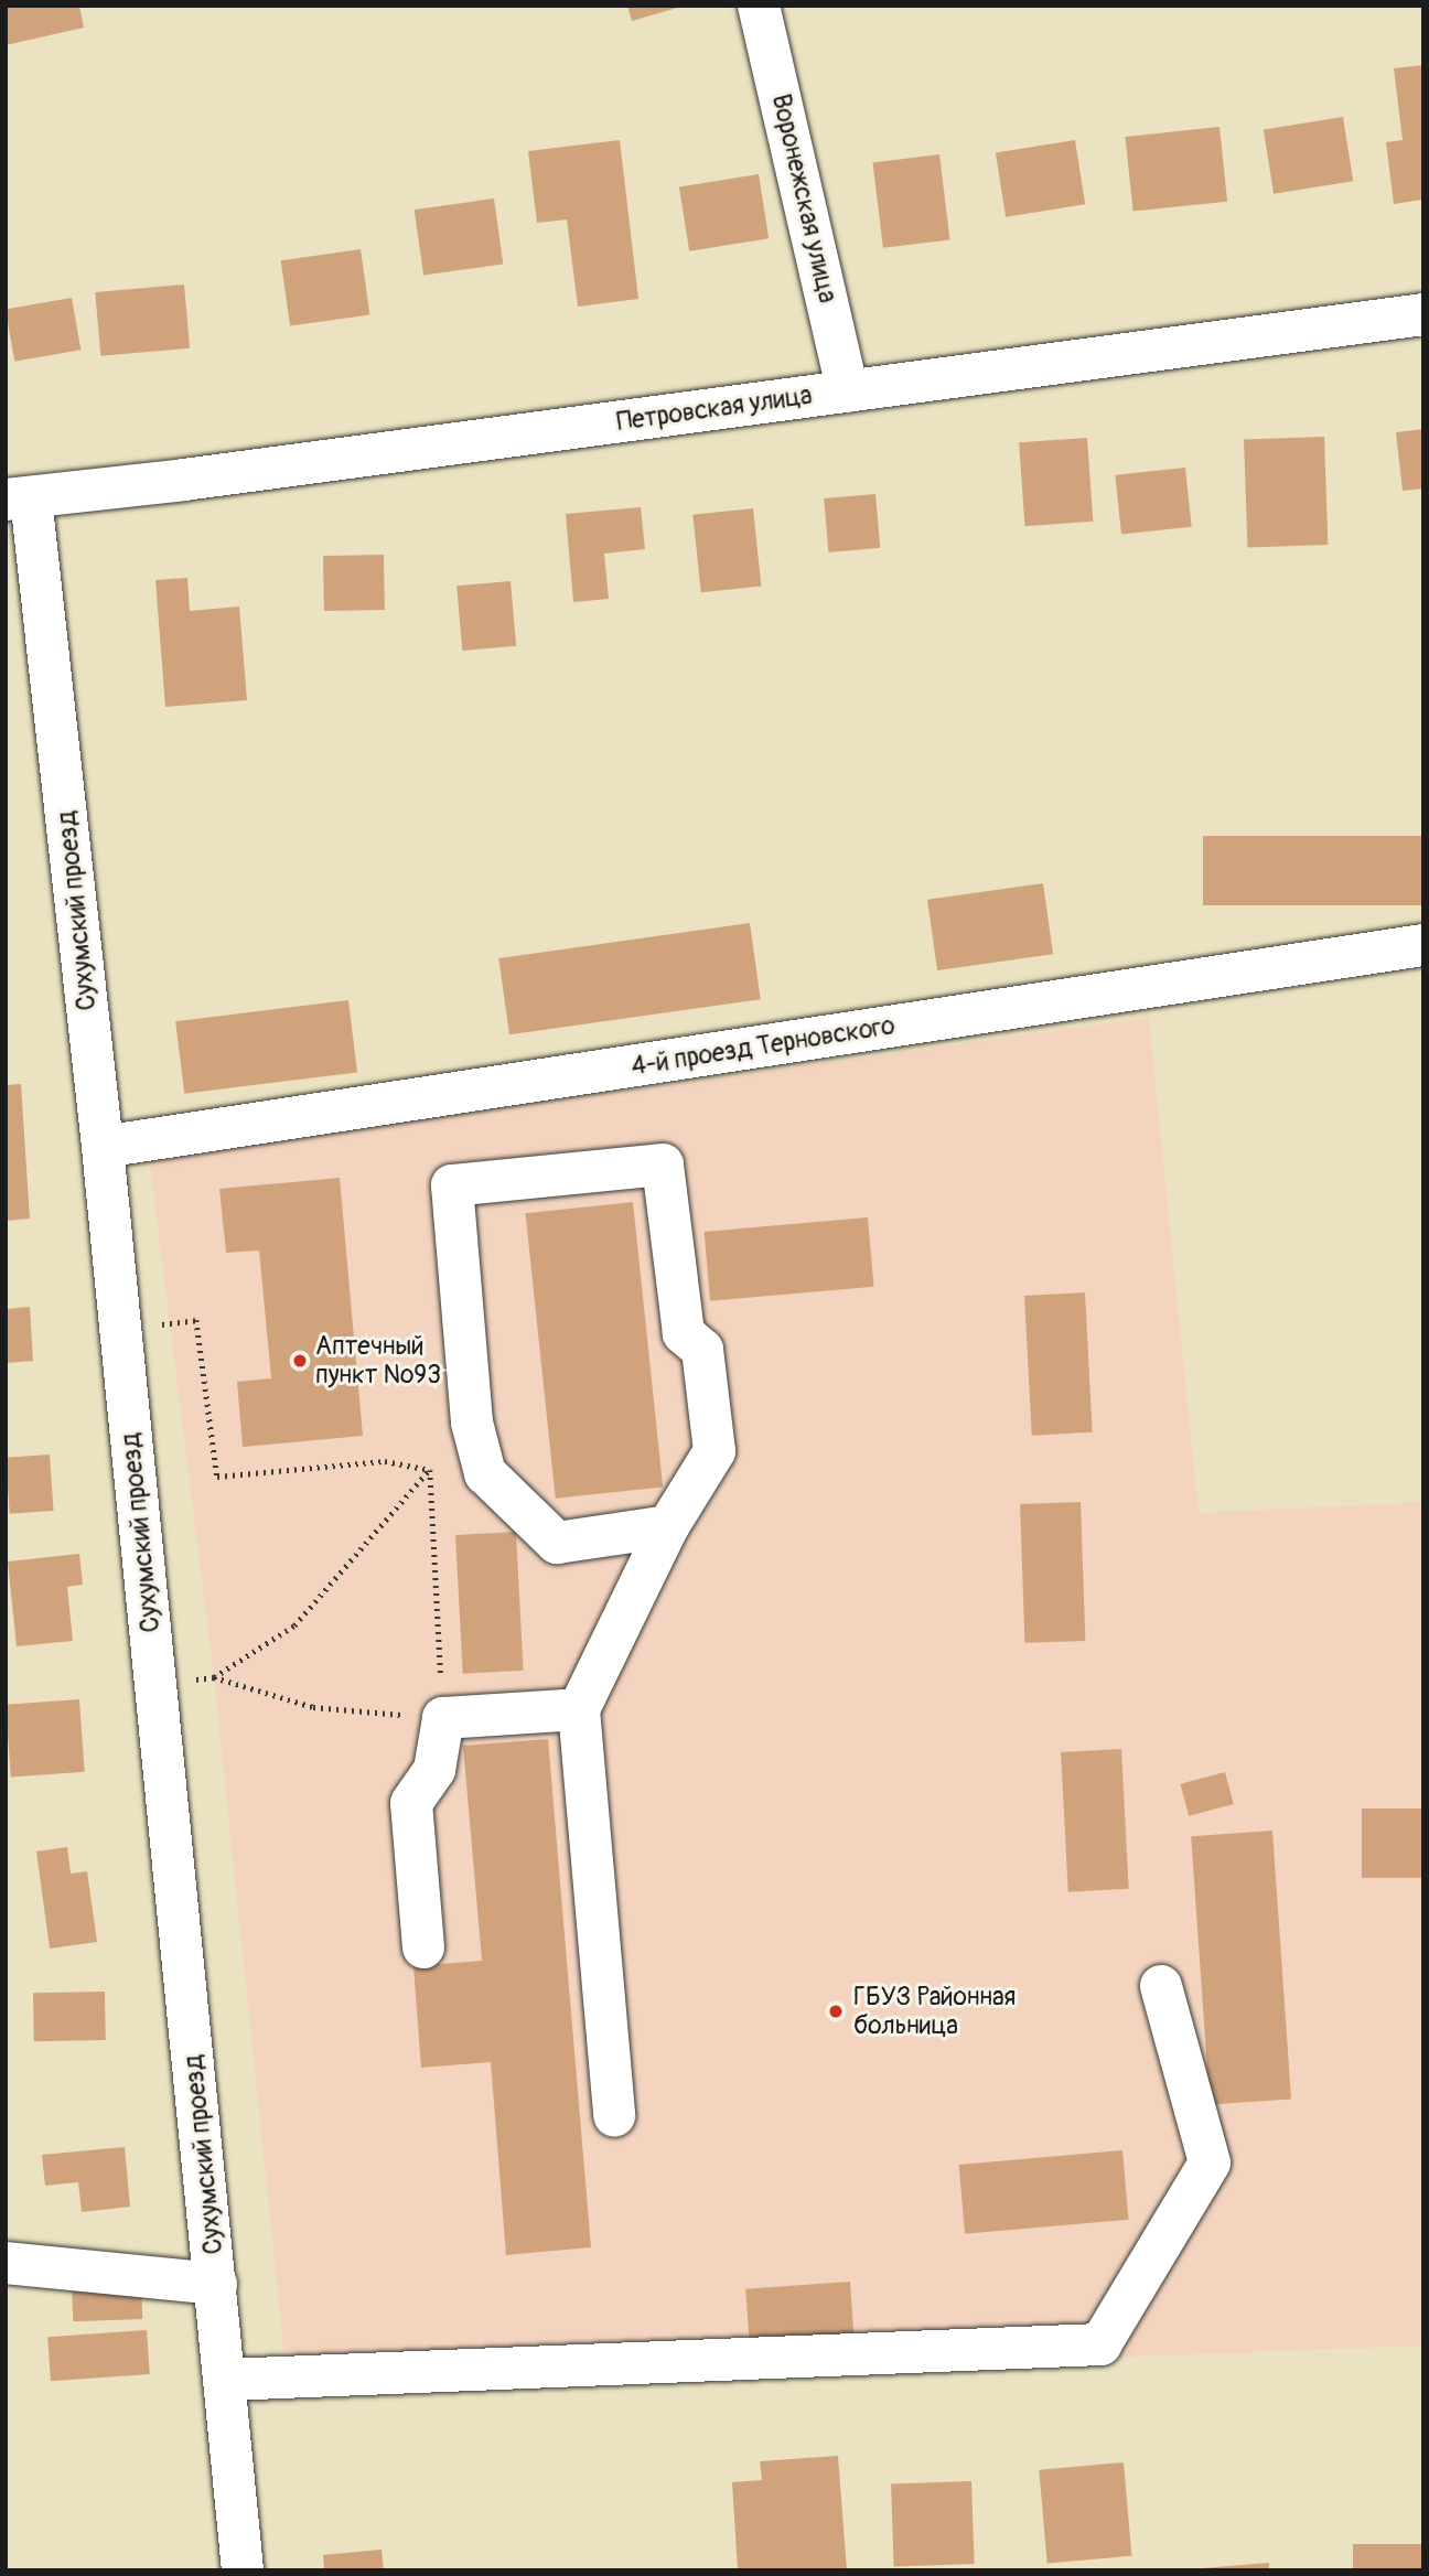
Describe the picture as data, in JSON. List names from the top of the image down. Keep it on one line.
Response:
{"streets":{"street":["Воронежская улица","Петровская улица","Сухумский проезд","4-й проезд Терновского"]},"crossings":[["Воронежская улица","Петровская улица"],["Петровская улица","Сухумский проезд"],["Сухумский проезд","4-й проезд Терновского"]],"places":["Аптечный пункт №93","ГБУЗ Районная больница"]}
